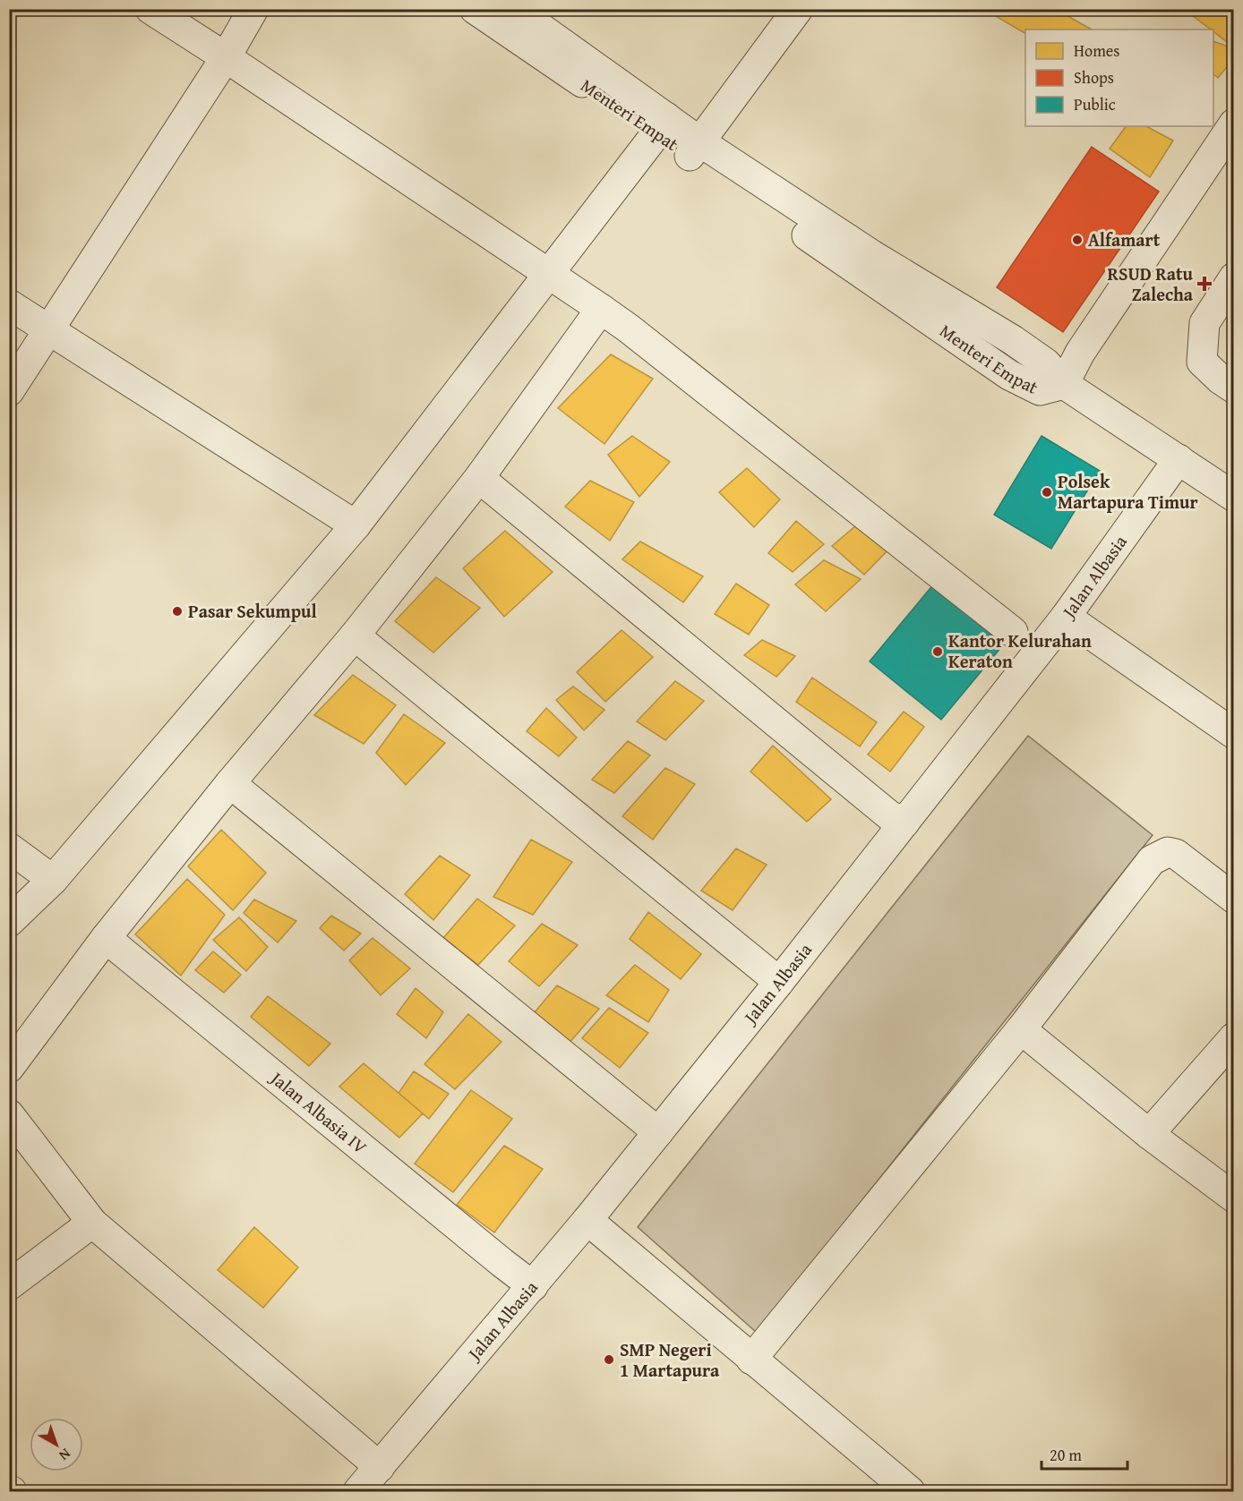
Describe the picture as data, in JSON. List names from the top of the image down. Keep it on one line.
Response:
{"streets":{"street":["Menteri Empat","Jalan Albasia","Jalan Albasia IV"]},"crossings":[["Menteri Empat","Jalan Albasia"],["Jalan Albasia","Jalan Albasia IV"]],"places":{"other":["Alfamart","Polsek Martapura Timur","Pasar Sekumpul","Kantor Kelurahan Keraton","SMP Negeri 1 Martapura"],"health":["RSUD Ratu Zalecha"]},"legend":["Homes","Shops","Public"],"scale_bar":"20 m","north":"bottom right"}
